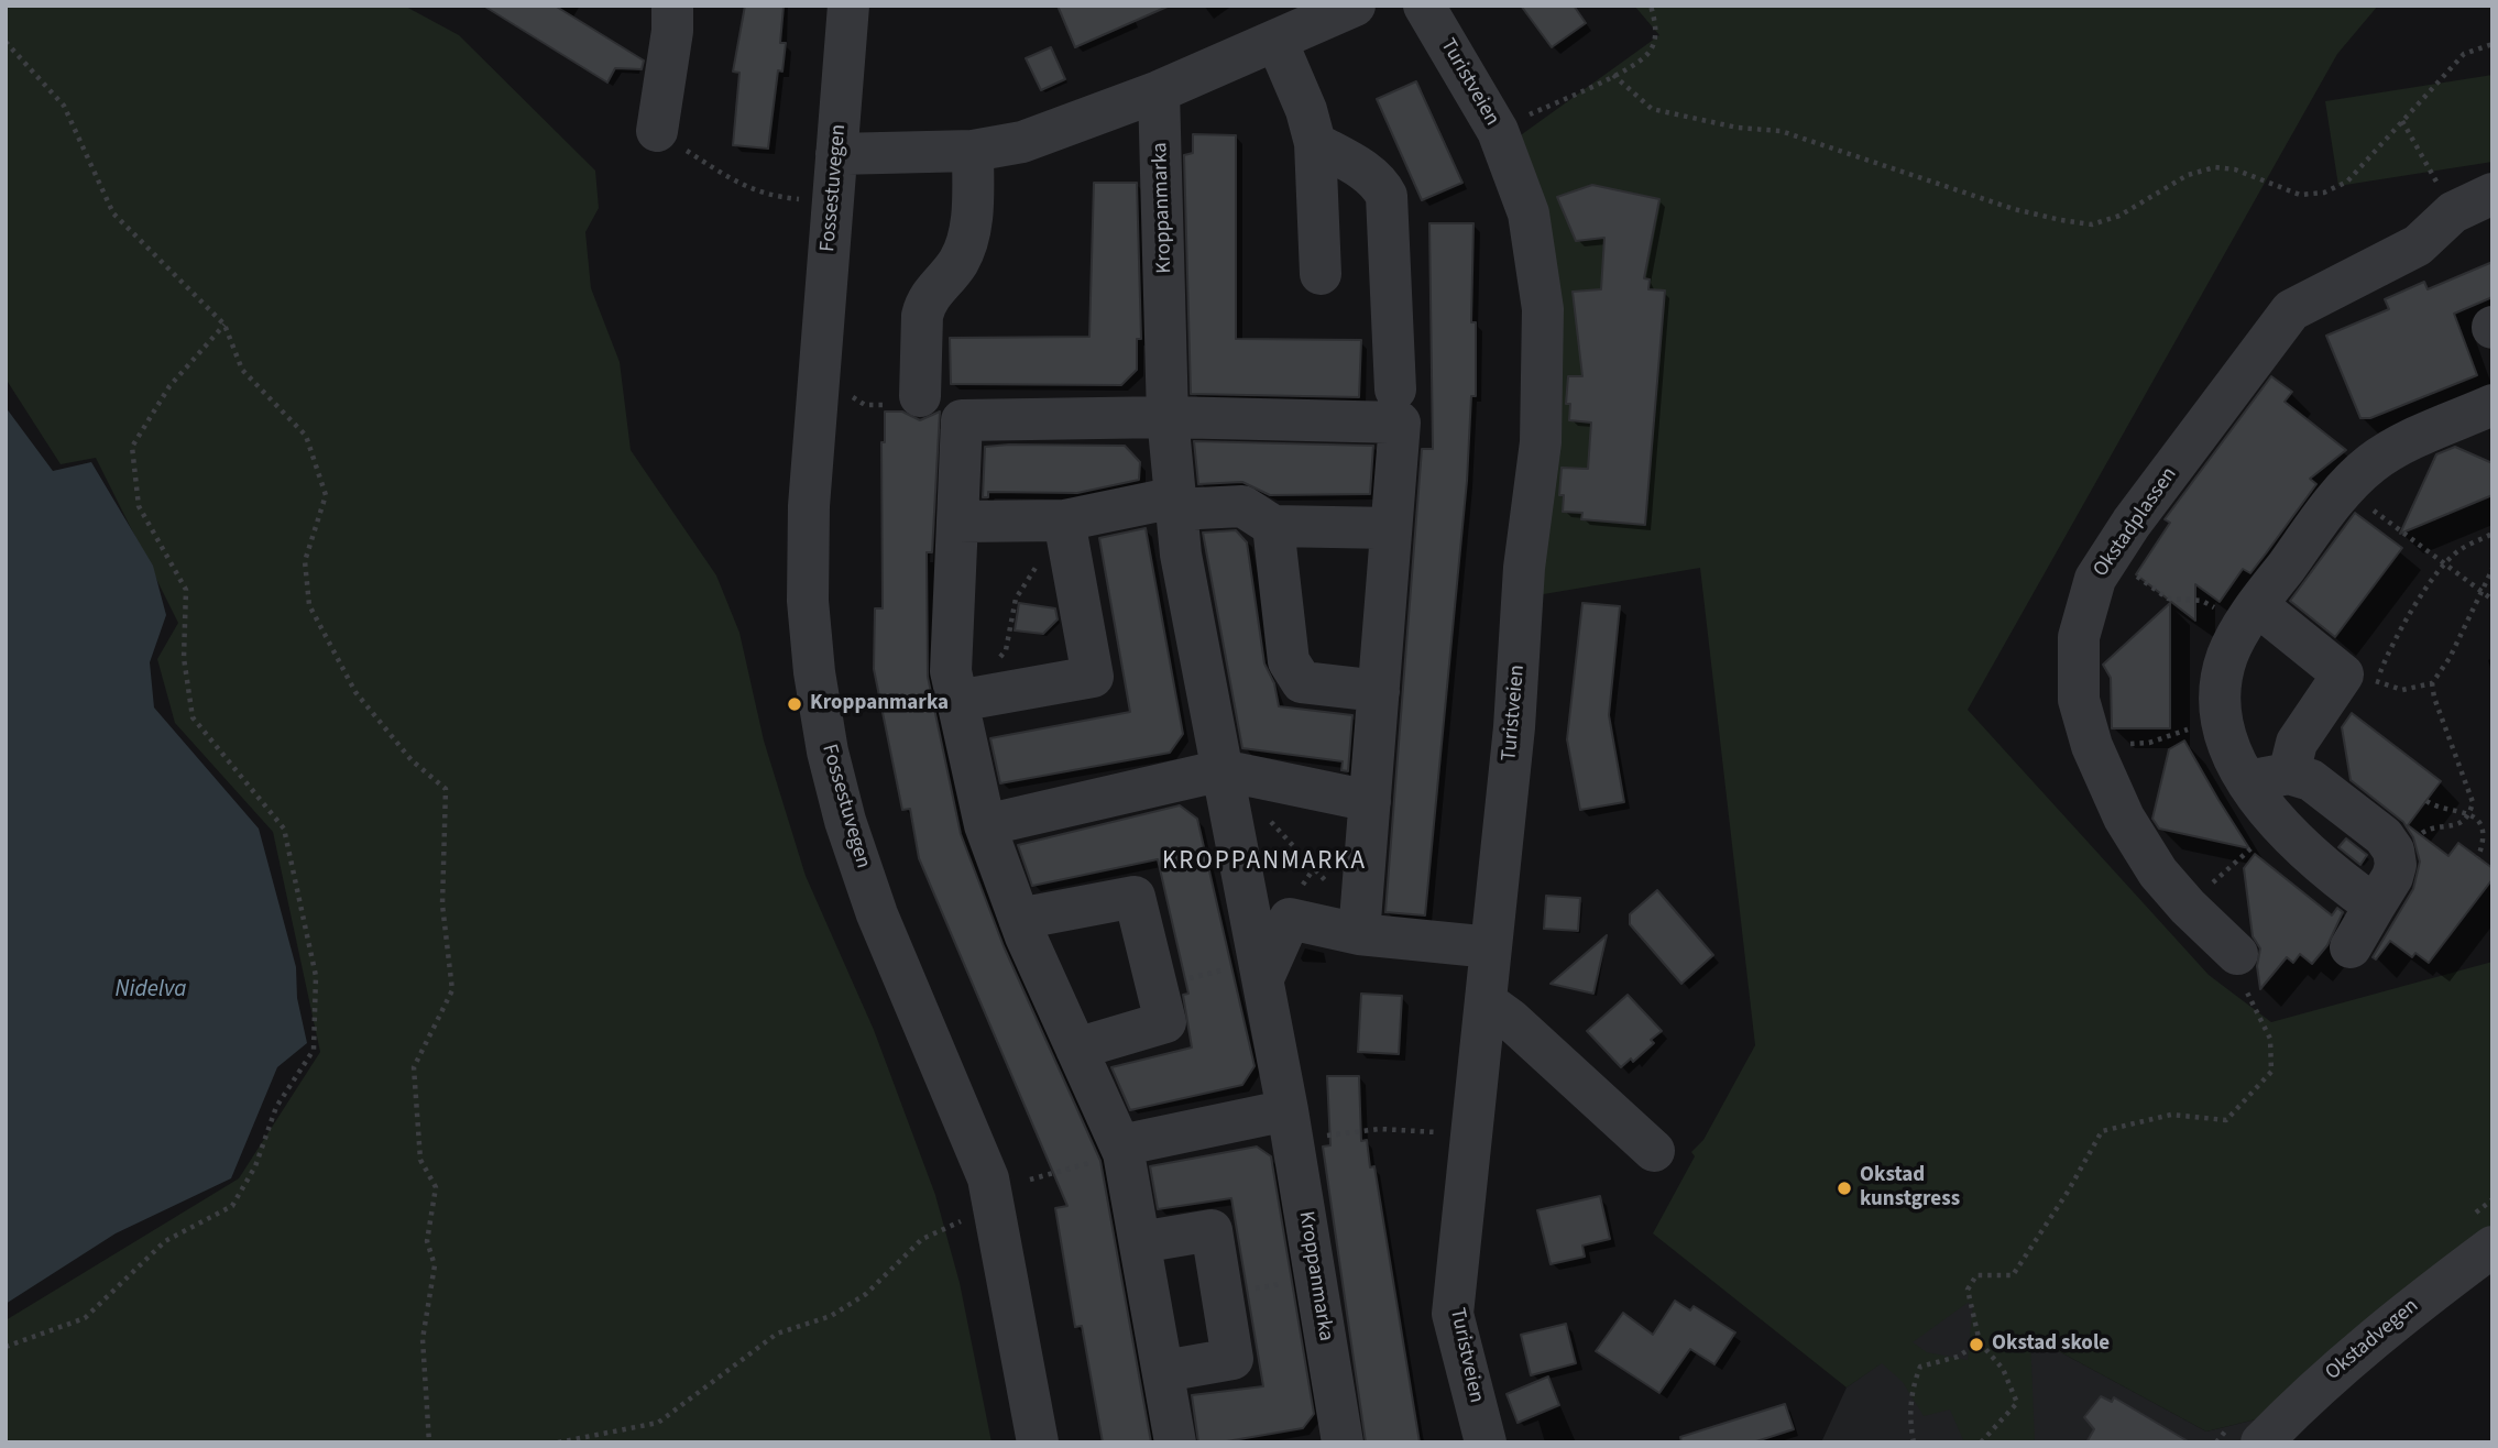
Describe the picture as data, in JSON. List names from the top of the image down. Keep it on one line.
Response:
{"streets":{"street":["Turistveien","Fossestuvegen","Kroppanmarka","Okstadplassen","Okstadvegen"]},"districts":["KROPPANMARKA"],"water":["Nidelva"],"places":["Kroppanmarka","Okstad kunstgress","Okstad skole"]}
